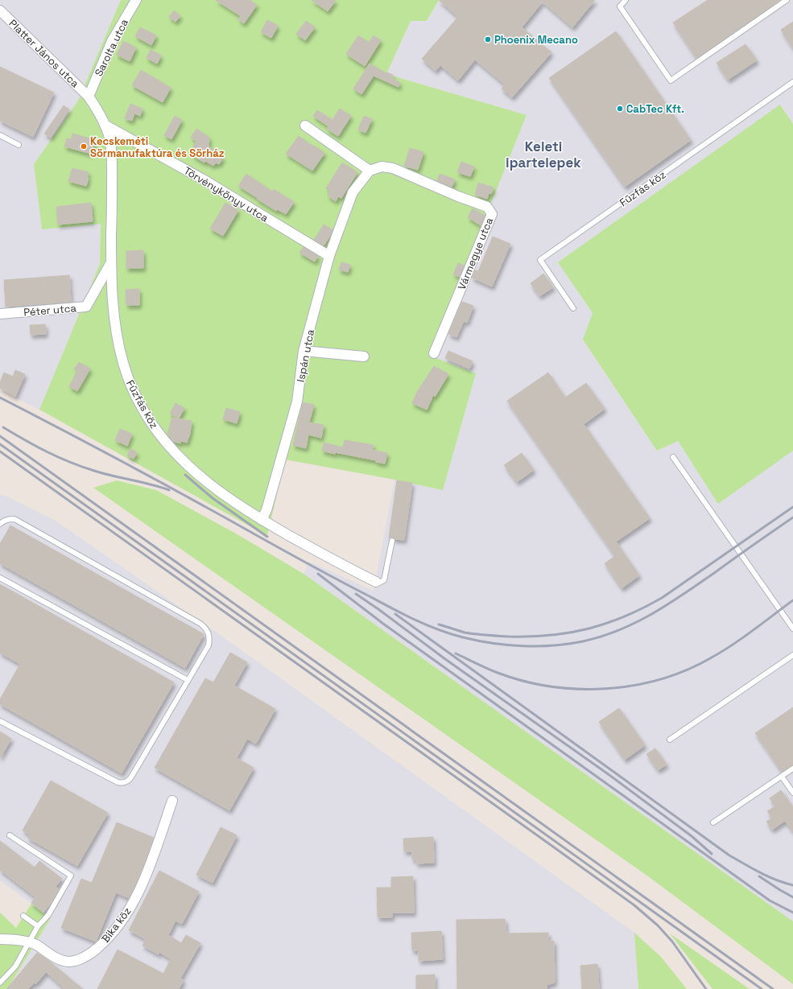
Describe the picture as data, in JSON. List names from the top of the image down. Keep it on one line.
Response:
{"streets":{"street":["Sarolta utca","Platter János utca","Fűzfás köz","Törvénykönyv utca","Vármegye utca","Péter utca","Ispán utca","Bika köz"]},"crossings":[["Sarolta utca","Platter János utca"],["Sarolta utca","Fűzfás köz"],["Platter János utca","Fűzfás köz"],["Fűzfás köz","Törvénykönyv utca"],["Fűzfás köz","Péter utca"],["Fűzfás köz","Ispán utca"],["Törvénykönyv utca","Ispán utca"],["Vármegye utca","Ispán utca"]],"districts":["Keleti ipartelepek"],"places":["Phoenix Mecano","CabTec Kft.","Kecskeméti Sörmanufaktúra és Sörház"]}
